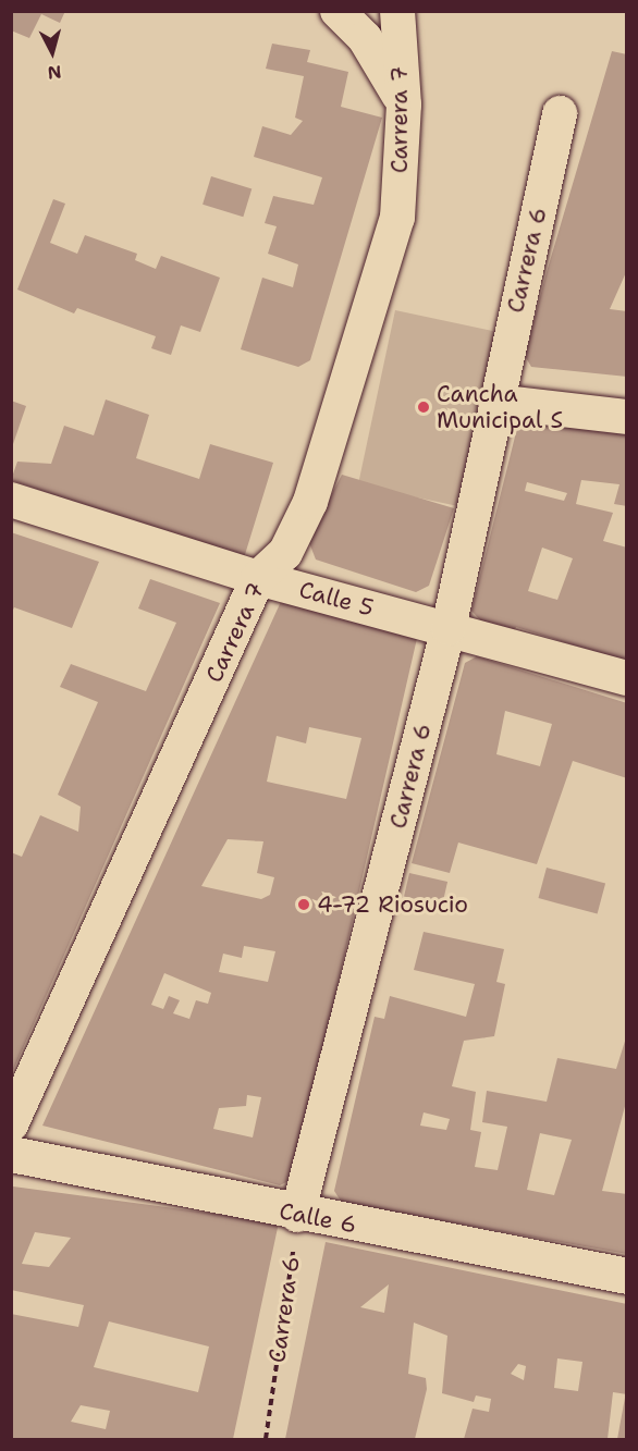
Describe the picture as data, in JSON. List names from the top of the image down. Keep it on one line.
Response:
{"streets":{"street":["Carrera 7","Carrera 6","Calle 5","Calle 6"]},"crossings":[["Carrera 7","Calle 5"],["Carrera 6","Calle 5"],["Carrera 6","Calle 6"]],"places":["Cancha Municipal S","4-72 Riosucio"],"north":"bottom"}
